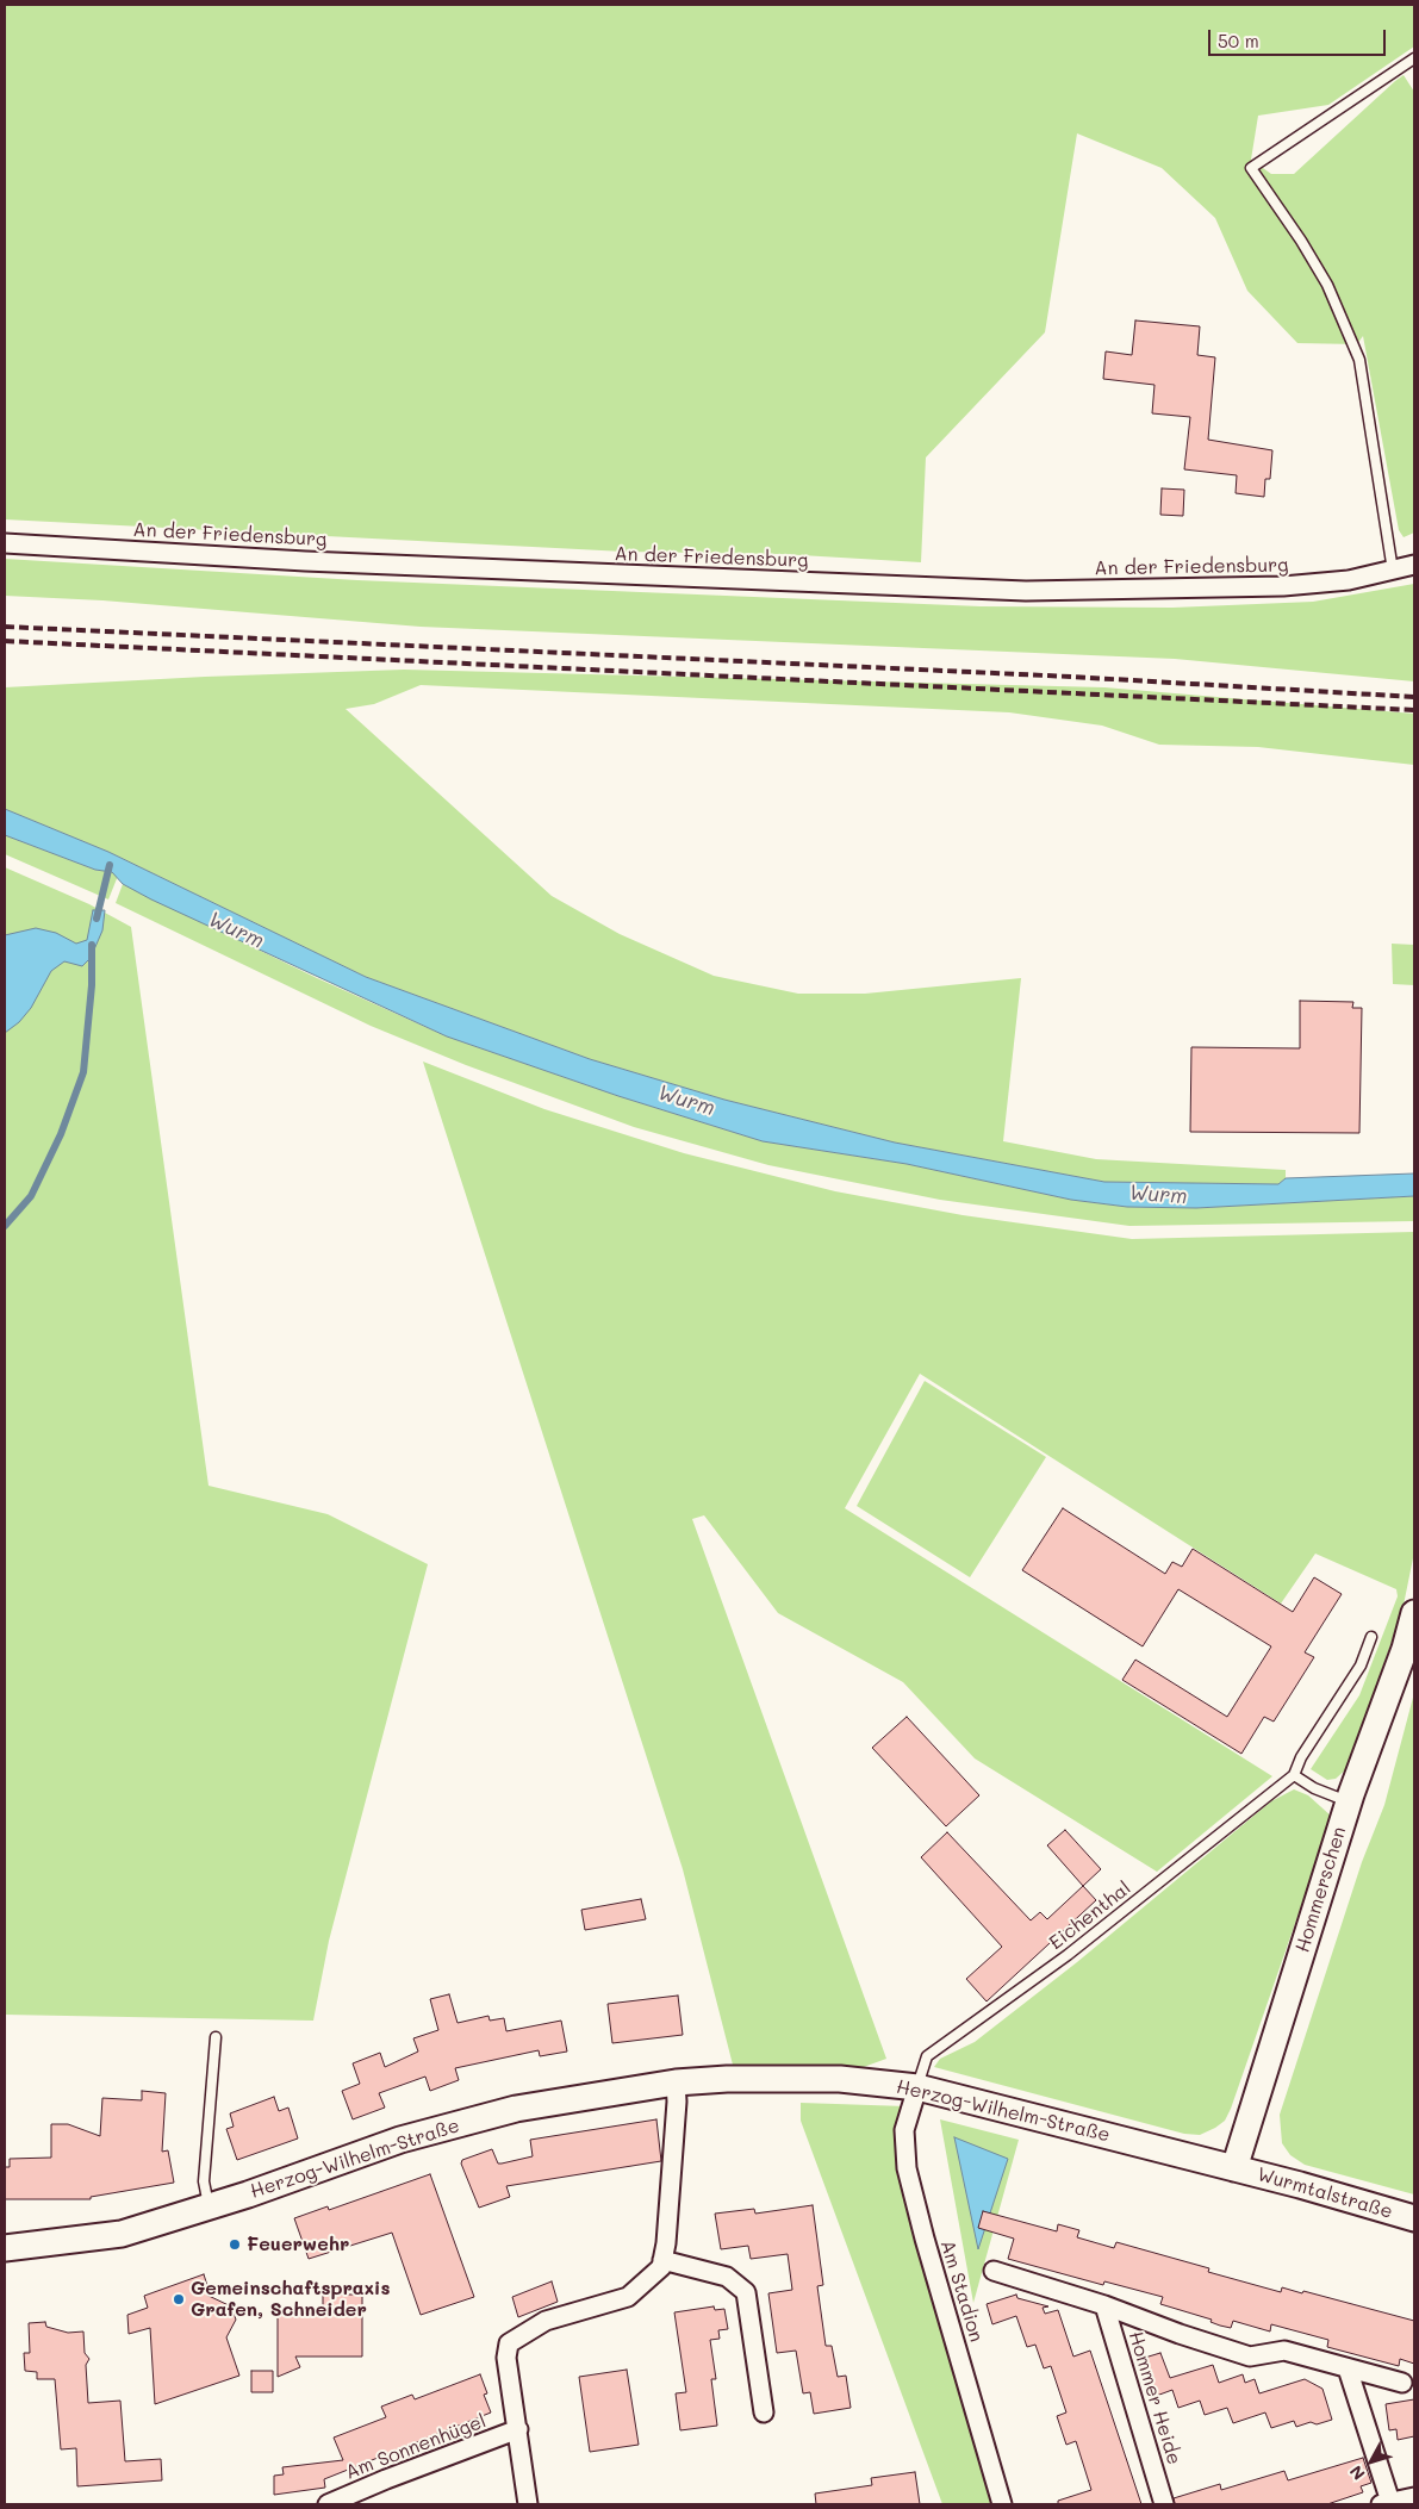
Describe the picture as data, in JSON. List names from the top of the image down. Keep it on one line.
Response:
{"streets":{"main road":["Hommerschen","Herzog-Wilhelm-Straße","Wurmtalstraße"],"street":["An der Friedensburg","Am Stadion","Hommer Heide","Am Sonnenhügel"],"lane":["Eichenthal"]},"crossings":[["Hommerschen","Herzog-Wilhelm-Straße"],["Hommerschen","Wurmtalstraße"],["Eichenthal","Herzog-Wilhelm-Straße"],["Eichenthal","Am Stadion"],["Herzog-Wilhelm-Straße","Wurmtalstraße"],["Herzog-Wilhelm-Straße","Am Stadion"]],"water":["Wurm"],"places":["Feuerwehr","Gemeinschaftspraxis Grafen, Schneider"],"scale_bar":"50 m","north":"bottom left"}
